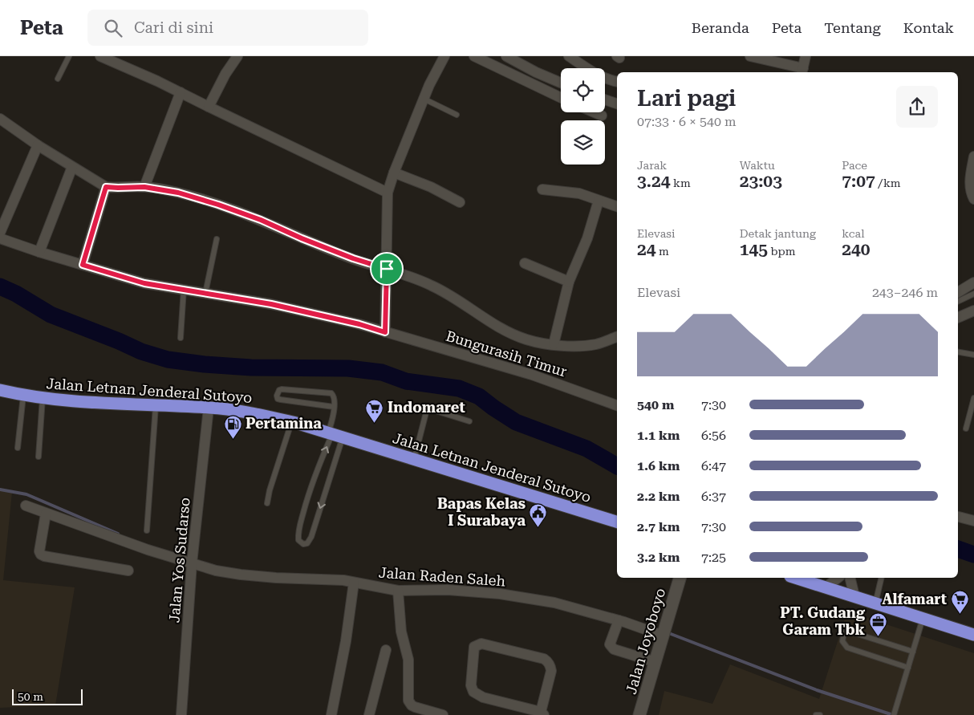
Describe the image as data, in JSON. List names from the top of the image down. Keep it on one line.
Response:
{"streets":{"highway":["Jalan Letnan Jenderal Sutoyo"],"street":["Bungurasih Timur","Jalan Yos Sudarso","Jalan Raden Saleh","Jalan Joyoboyo"]},"crossings":[["Jalan Letnan Jenderal Sutoyo","Jalan Yos Sudarso"],["Jalan Yos Sudarso","Jalan Raden Saleh"],["Jalan Raden Saleh","Jalan Joyoboyo"]],"places":{"supermarket":["Indomaret","Alfamart"],"fuel station":["Pertamina"],"public building":["Bapas Kelas I Surabaya"],"office":["PT. Gudang Garam Tbk"]},"scale_bar":"50 m","page":{"header":"Peta","search":"Cari di sini","nav":["Beranda","Peta","Tentang","Kontak"],"heading":["Lari pagi","07:33 · 6 × 540 m"],"stats":[["Jarak","3.24 km"],["Waktu","23:03"],["Pace","7:07 /km"],["Elevasi","24 m"],["Detak jantung","145 bpm"],["kcal","240"]],"chart":["Elevasi","243–246 m"],"list":[{"name":"540 m","note":"7:30"},{"name":"1.1 km","note":"6:56"},{"name":"1.6 km","note":"6:47"},{"name":"2.2 km","note":"6:37"},{"name":"2.7 km","note":"7:30"},{"name":"3.2 km","note":"7:25"}],"scale":"50 m"}}
